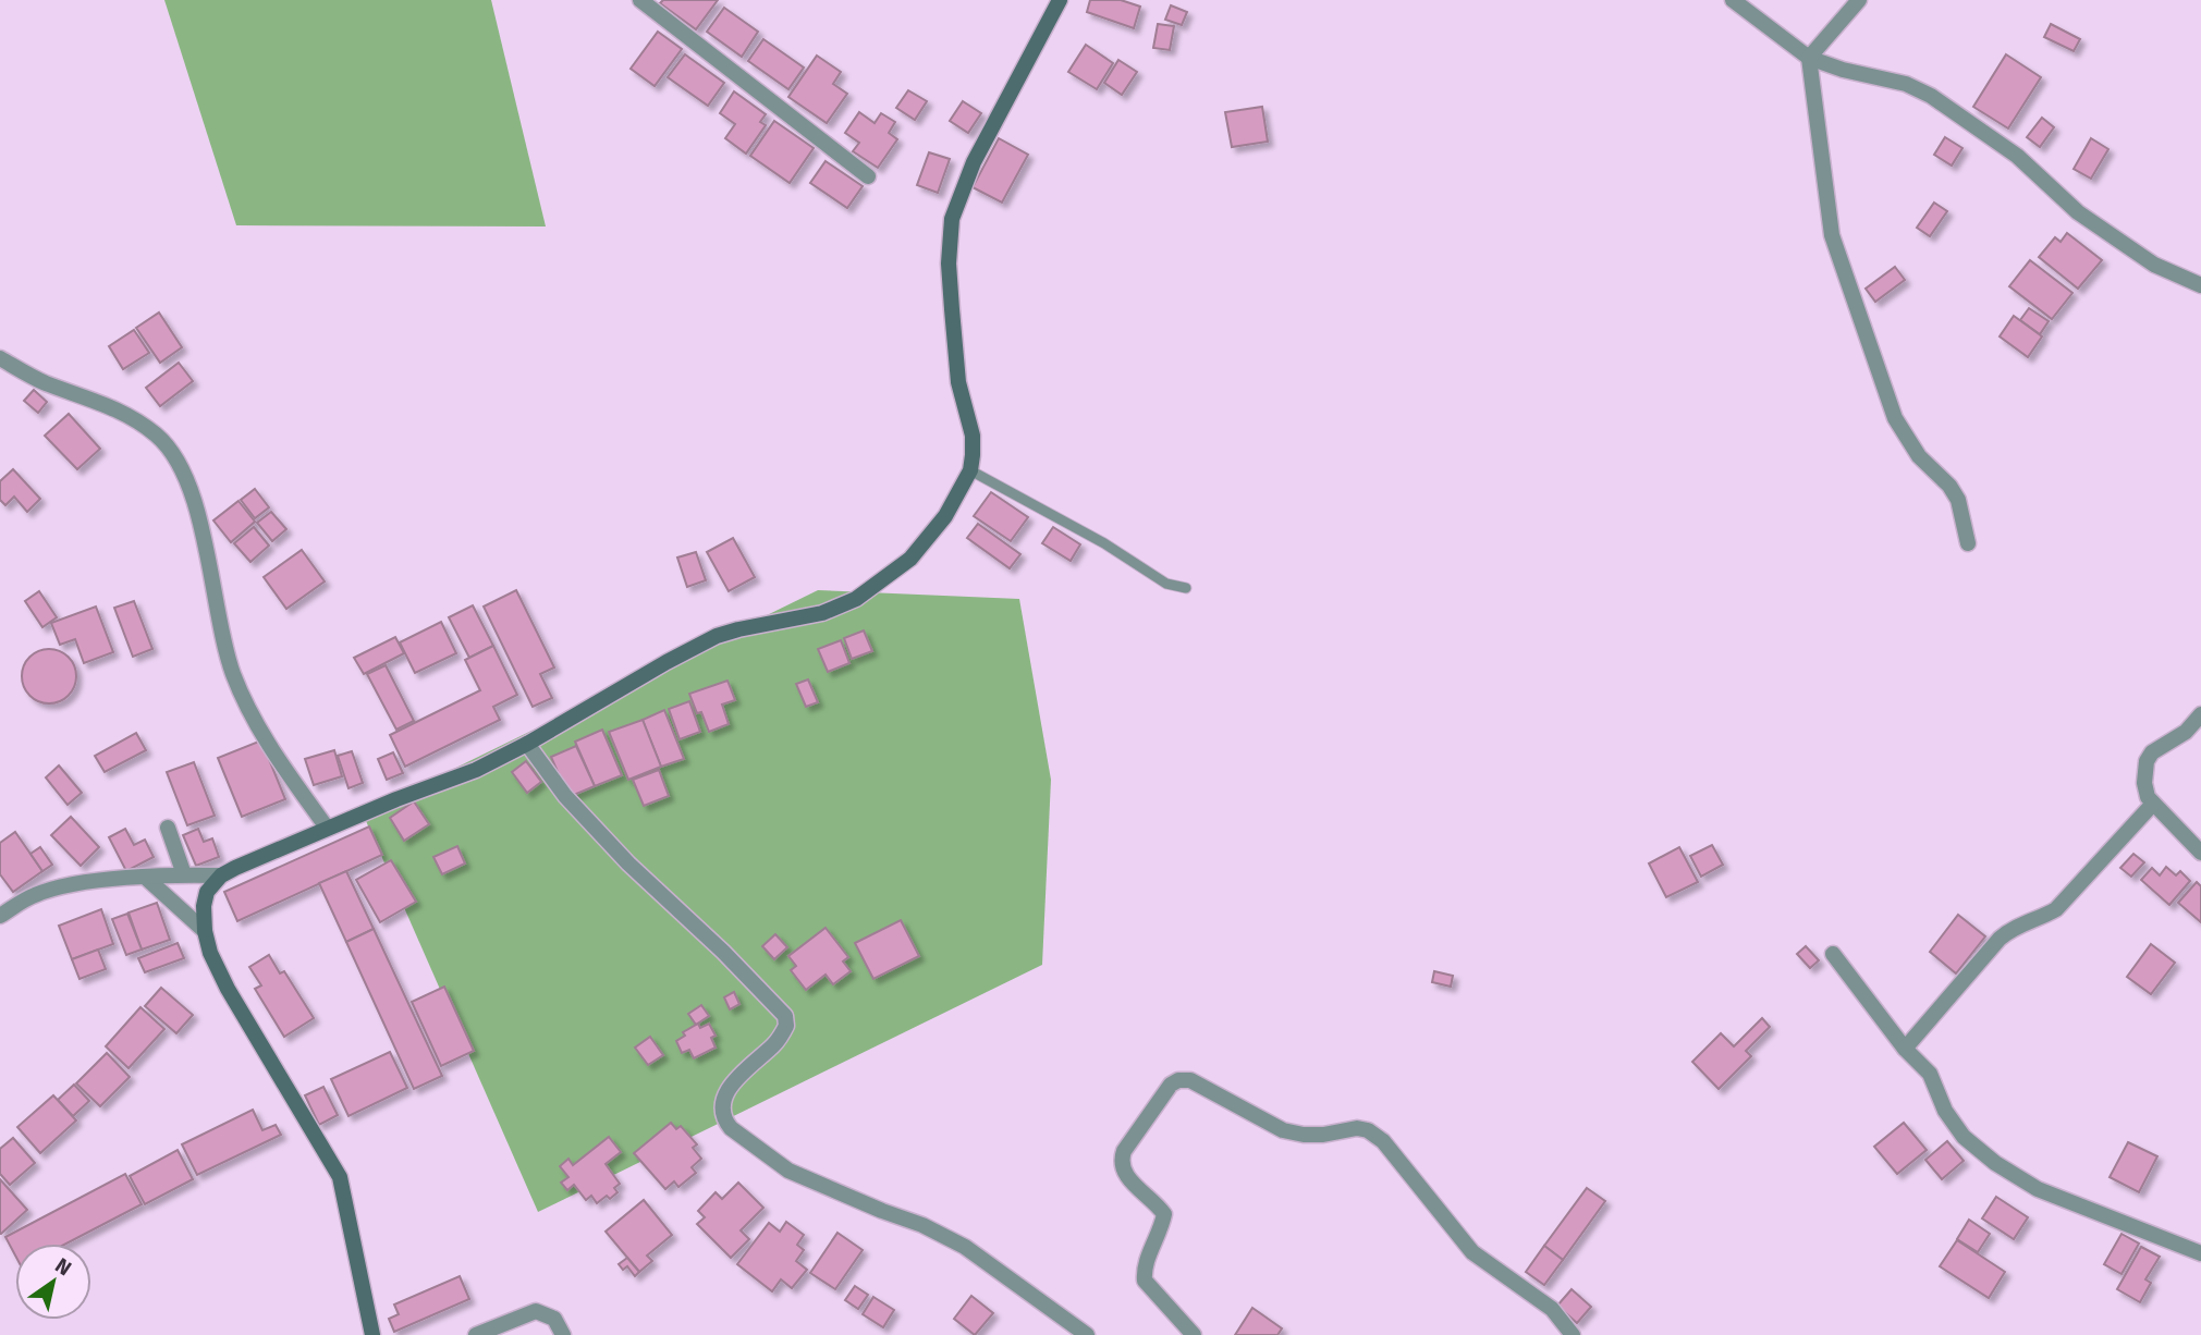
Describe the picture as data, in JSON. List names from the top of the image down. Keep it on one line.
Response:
{"north":"top right"}
